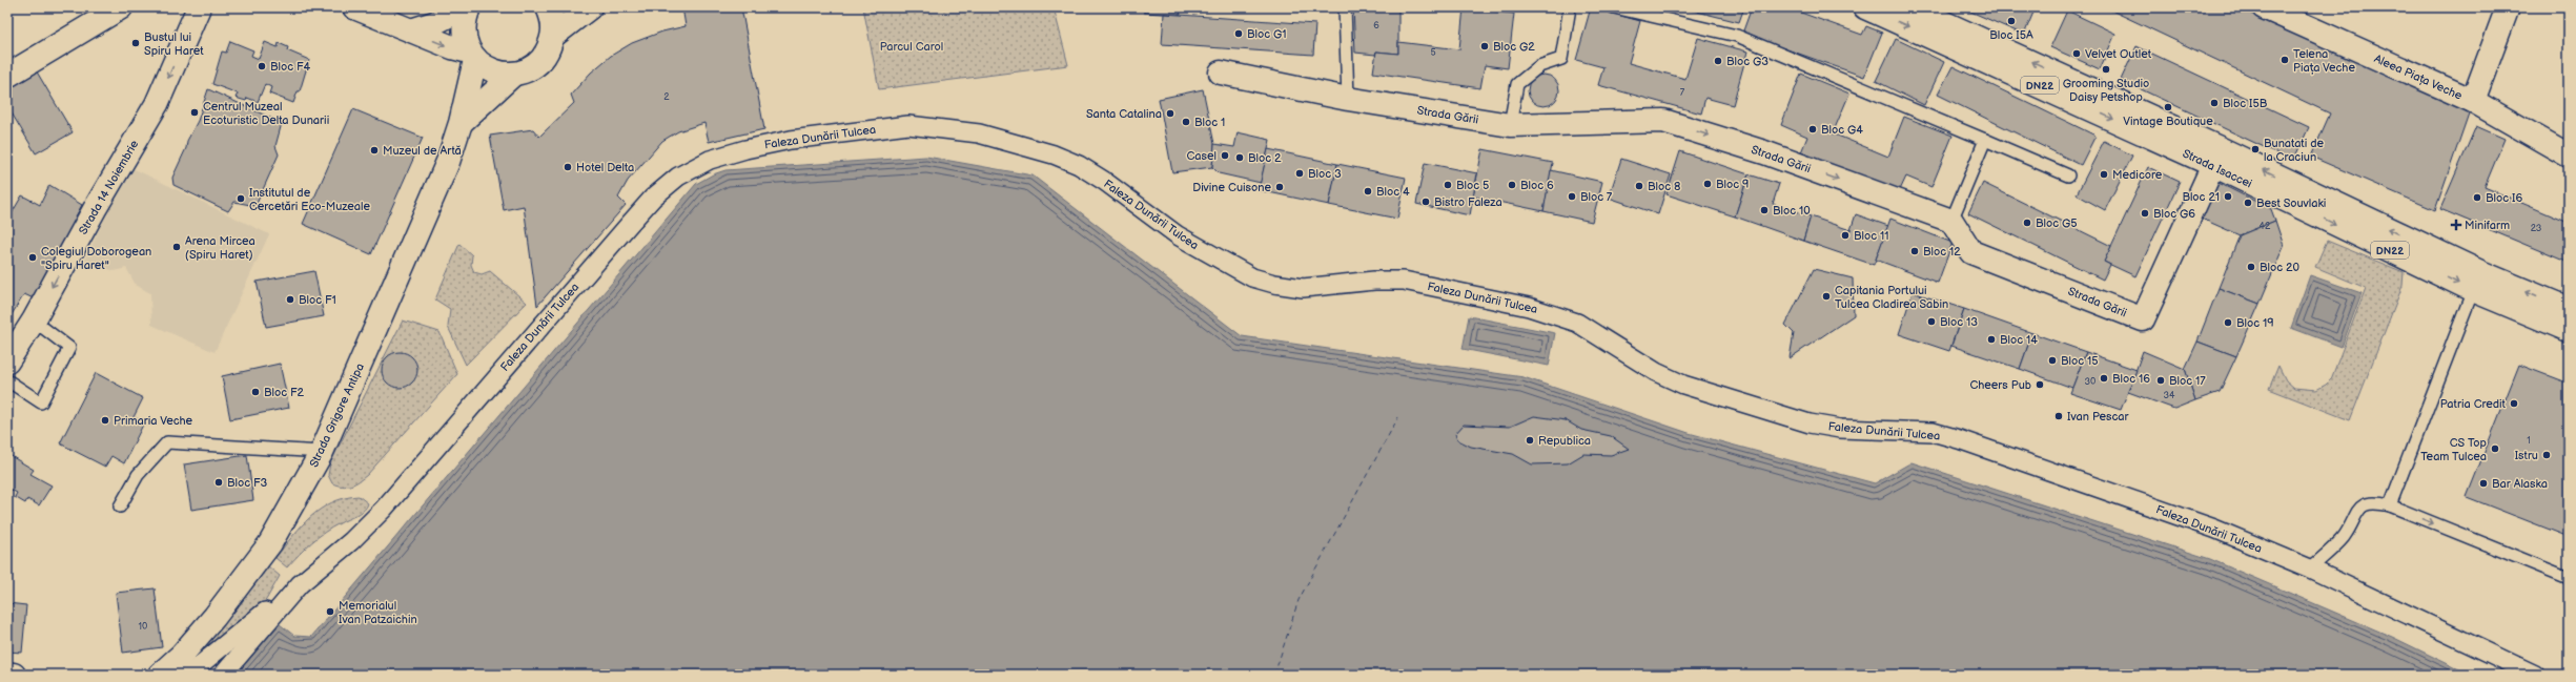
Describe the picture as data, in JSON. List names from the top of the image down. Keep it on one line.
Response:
{"streets":{"street":["Aleea Piața Veche","DN22","Strada Gării","Faleza Dunării Tulcea","Strada Isaccei","Strada 14 Noiembrie","Strada Grigore Antipa"]},"crossings":[["Strada Gării","Strada Isaccei"]],"one_way":["Strada Gării","Strada 14 Noiembrie"],"parks":["Parcul Carol"],"places":{"other":["Bloc I5A","Bloc G1","Bustul lui Spiru Haret","Bloc G2","Velvet Outlet","Telena Piața Veche","Bloc G3","Bloc F4","Grooming Studio Daisy Petshop","Bloc I5B","Vintage Boutique","Centrul Muzeal Ecoturistic Delta Dunarii","Santa Catalina","Bloc 1","Bloc G4","Bunatati de la Craciun","Muzeul de Artă","Casel","Bloc 2","Hotel Delta","Bloc 3","Medicore","Bloc 9","Bloc 5","Bloc 6","Bloc 8","Divine Cuisone","Bloc 4","Bloc 7","Bloc 21","Bloc I6","Institutul de Cercetări Eco-Muzeale","Bistro Faleza","Best Souvlaki","Bloc 10","Bloc G6","Bloc G5","Bloc 11","Arena Mircea (Spiru Haret)","Bloc 12","Colegiul Doborogean \"Spiru Haret\"","Bloc 20","Capitania Portului Tulcea Cladirea Sabin","Bloc F1","Bloc 13","Bloc 19","Bloc 14","Bloc 15","Bloc 16","Bloc 17","Cheers Pub","Bloc F2","Patria Credit","Ivan Pescar","Primaria Veche","Republica","CS Top Team Tulcea","Istru","Bloc F3","Bar Alaska","Memorialul Ivan Patzaichin"],"health":["Minifarm"]},"house_numbers":["6","5","7","2","42","23","30","34","1","10"]}
